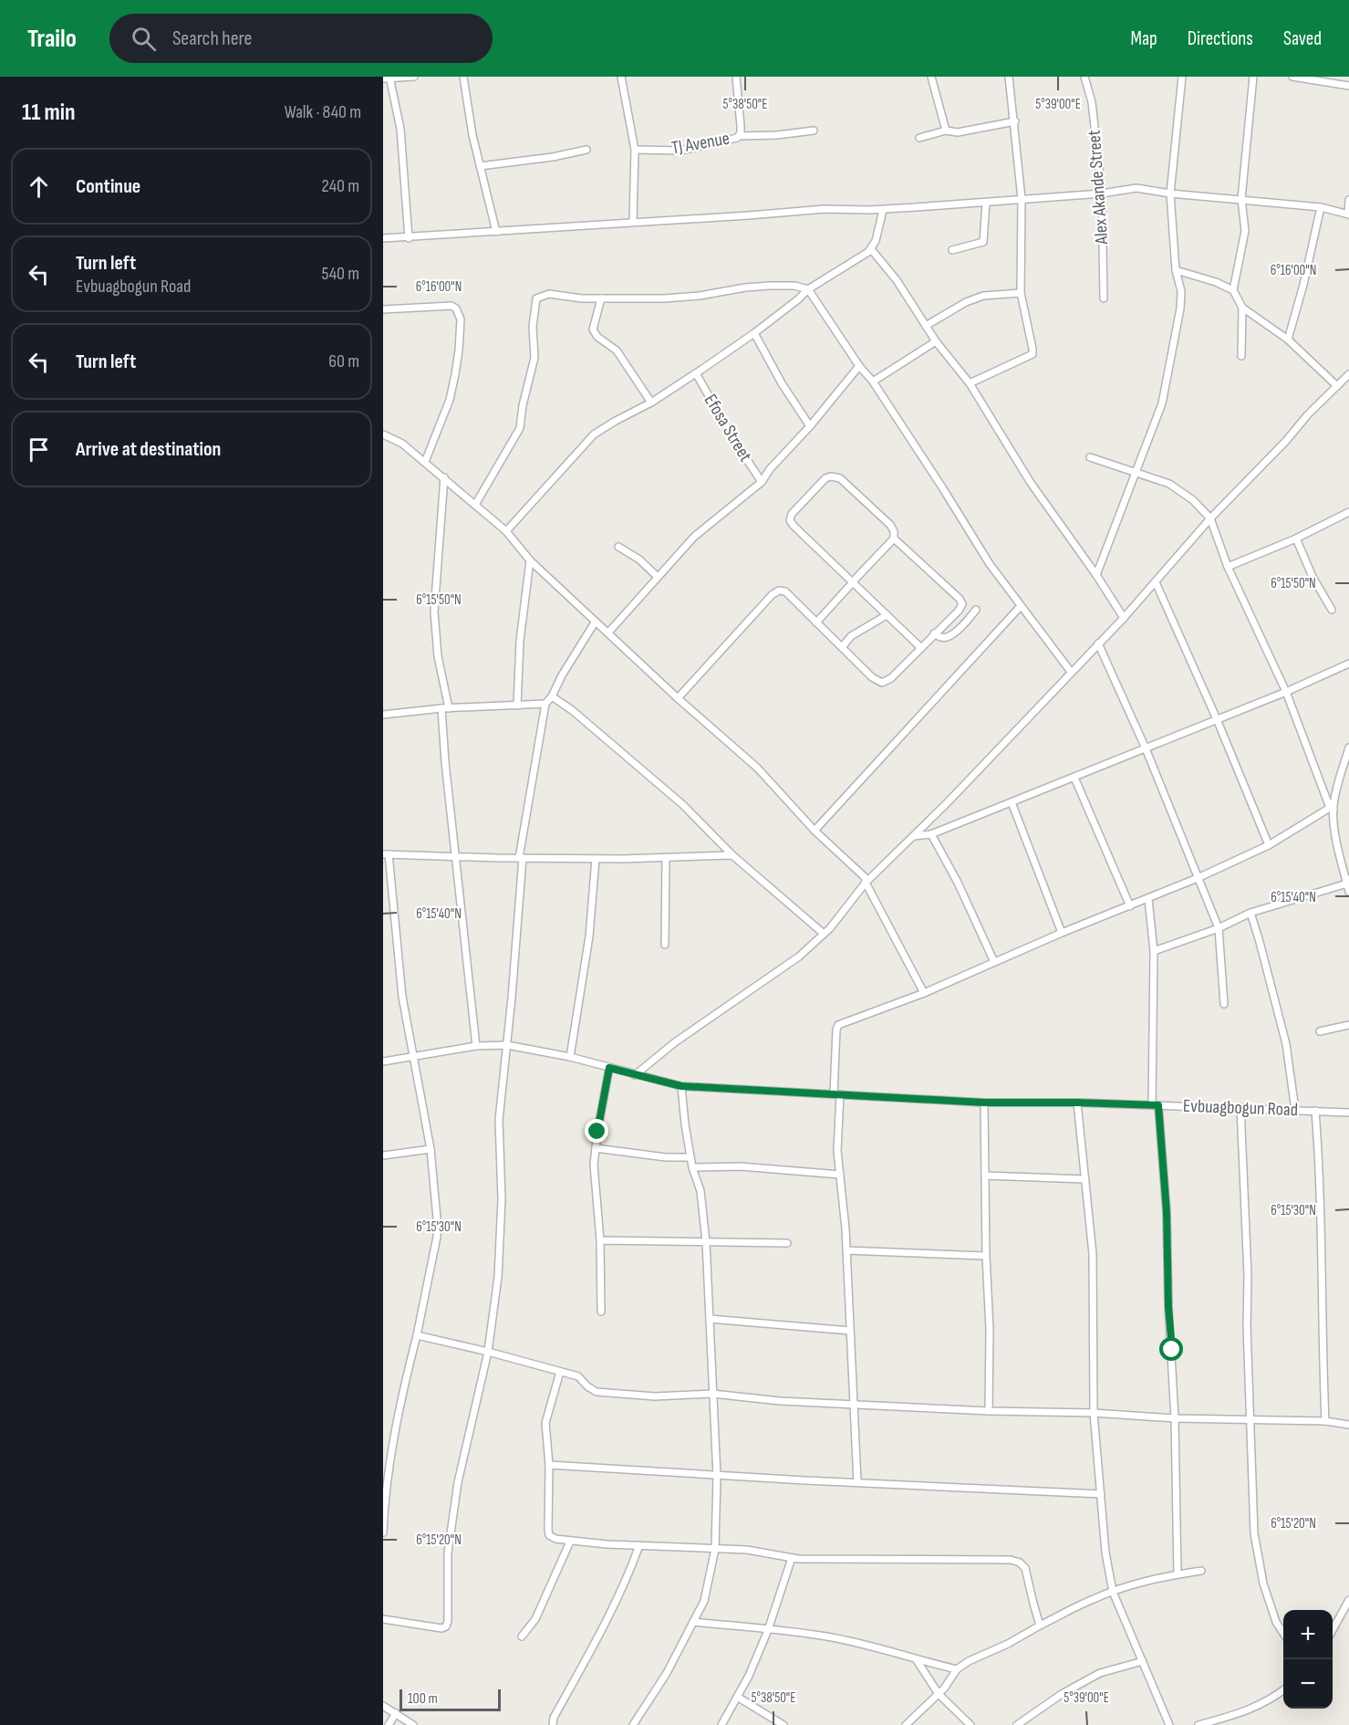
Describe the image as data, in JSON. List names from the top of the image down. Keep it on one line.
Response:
{"streets":{"street":["TJ Avenue","Alex Akande Street","Efosa Street","Evbuagbogun Road"]},"scale_bar":"100 m","page":{"header":"Trailo","search":"Search here","nav":["Map","Directions","Saved"],"heading":["11 min","Walk · 840 m"],"list":[["Continue","240 m"],["Turn left","Evbuagbogun Road","540 m"],["Turn left","60 m"],"Arrive at destination"],"map_buttons":["+","−"],"scale":"100 m"},"coordinates":["5°38'50\"E","5°39'00\"E","6°16'00\"N","6°15'50\"N","6°15'40\"N","6°15'30\"N","6°15'20\"N"]}
